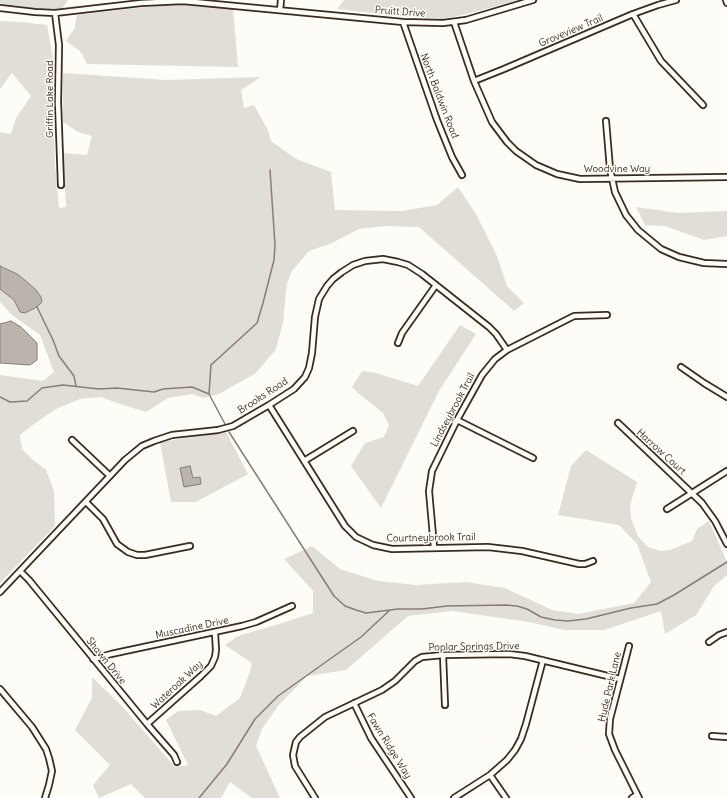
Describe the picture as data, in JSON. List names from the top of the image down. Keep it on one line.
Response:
{"streets":{"street":["Pruitt Drive","Groveview Trail","North Baldwin Road","Griffin Lake Road","Woodvine Way","Brooks Road","Lindseybrook Trail","Harrow Court","Courtneybrook Trail","Muscadine Drive","Poplar Springs Drive","Shawn Drive","Wateroak Way","Hyde Park Lane","Fawn Ridge Way"]},"crossings":[["Pruitt Drive","North Baldwin Road"],["Pruitt Drive","Griffin Lake Road"],["Pruitt Drive","Woodvine Way"],["Groveview Trail","Woodvine Way"],["Brooks Road","Lindseybrook Trail"],["Brooks Road","Courtneybrook Trail"],["Brooks Road","Shawn Drive"],["Lindseybrook Trail","Courtneybrook Trail"],["Muscadine Drive","Shawn Drive"],["Muscadine Drive","Wateroak Way"],["Poplar Springs Drive","Hyde Park Lane"],["Poplar Springs Drive","Fawn Ridge Way"],["Shawn Drive","Wateroak Way"]]}
